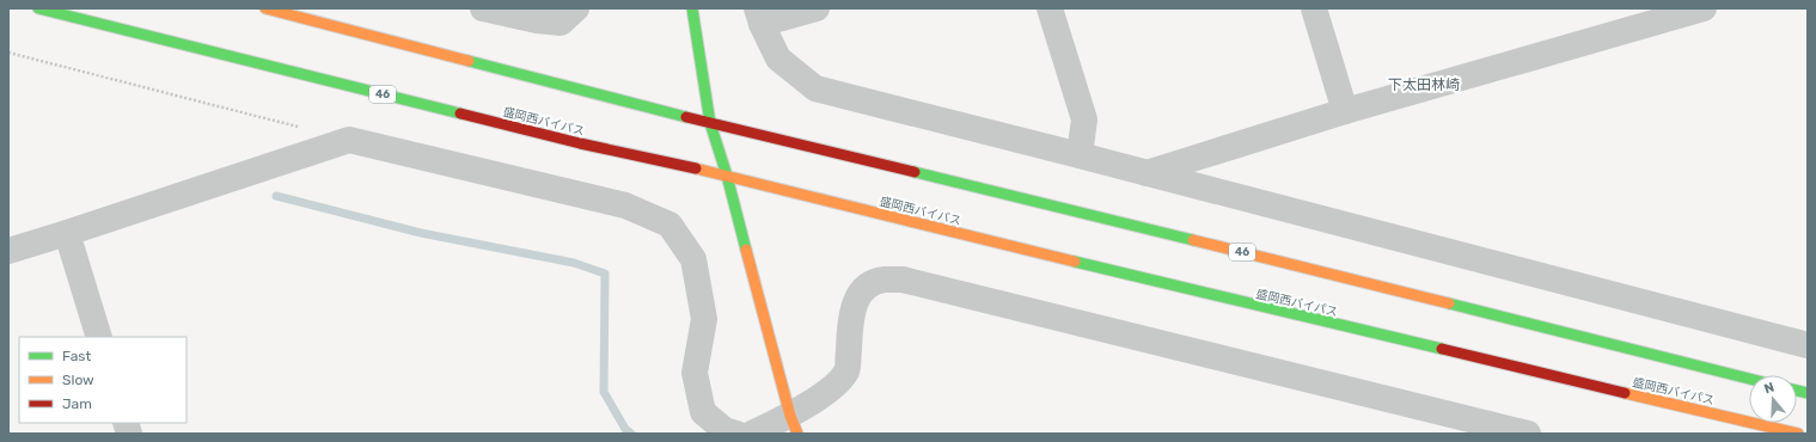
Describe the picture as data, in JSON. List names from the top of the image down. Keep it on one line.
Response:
{"streets":{"main road":["46","盛岡西バイパス"]},"districts":["下太田林崎"],"legend":["Fast","Slow","Jam"],"north":"top"}
